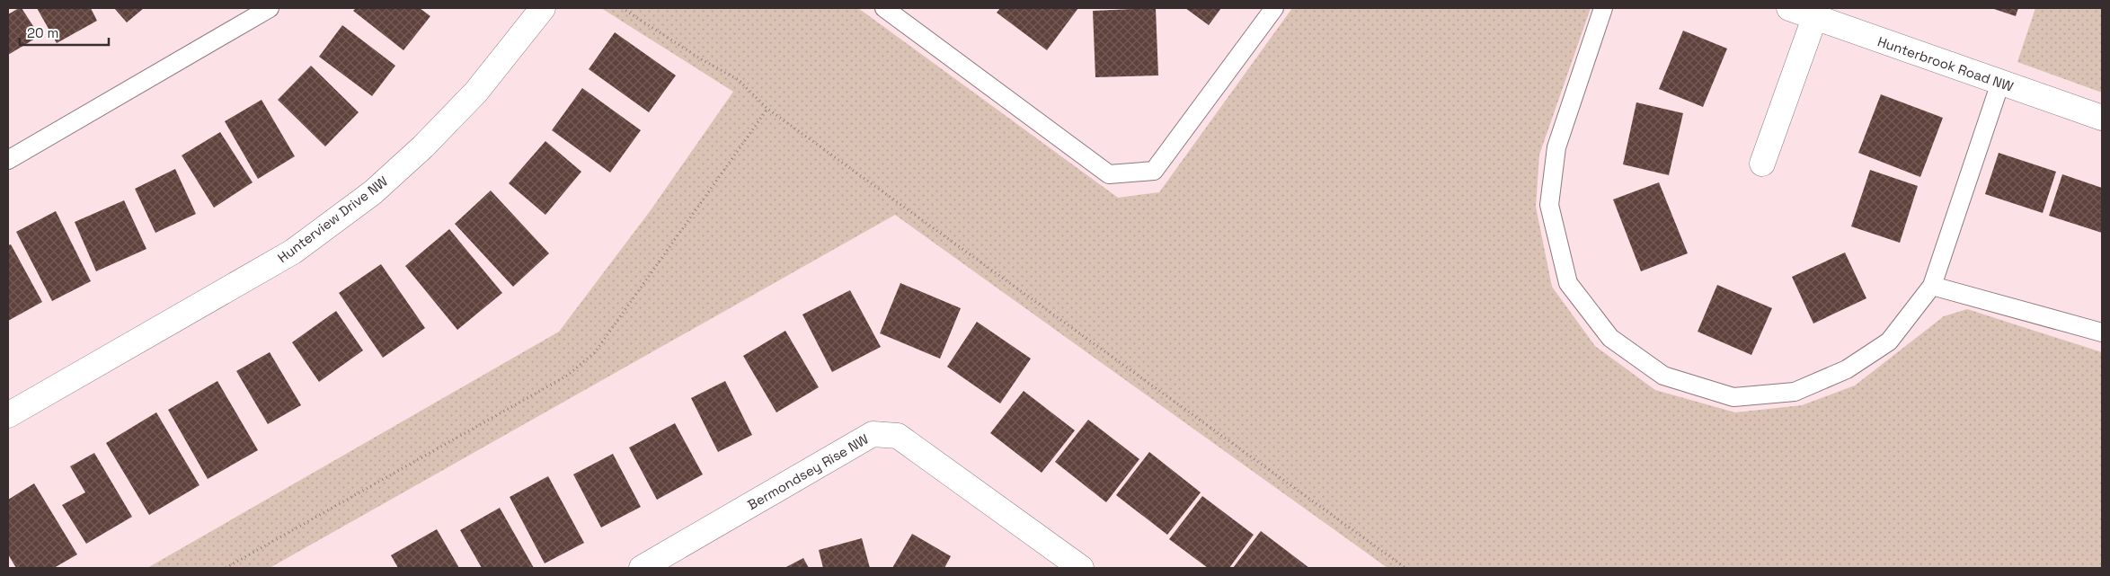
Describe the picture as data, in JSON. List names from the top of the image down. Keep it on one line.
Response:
{"streets":{"street":["Hunterbrook Road NW","Hunterview Drive NW","Bermondsey Rise NW"]},"scale_bar":"20 m"}
